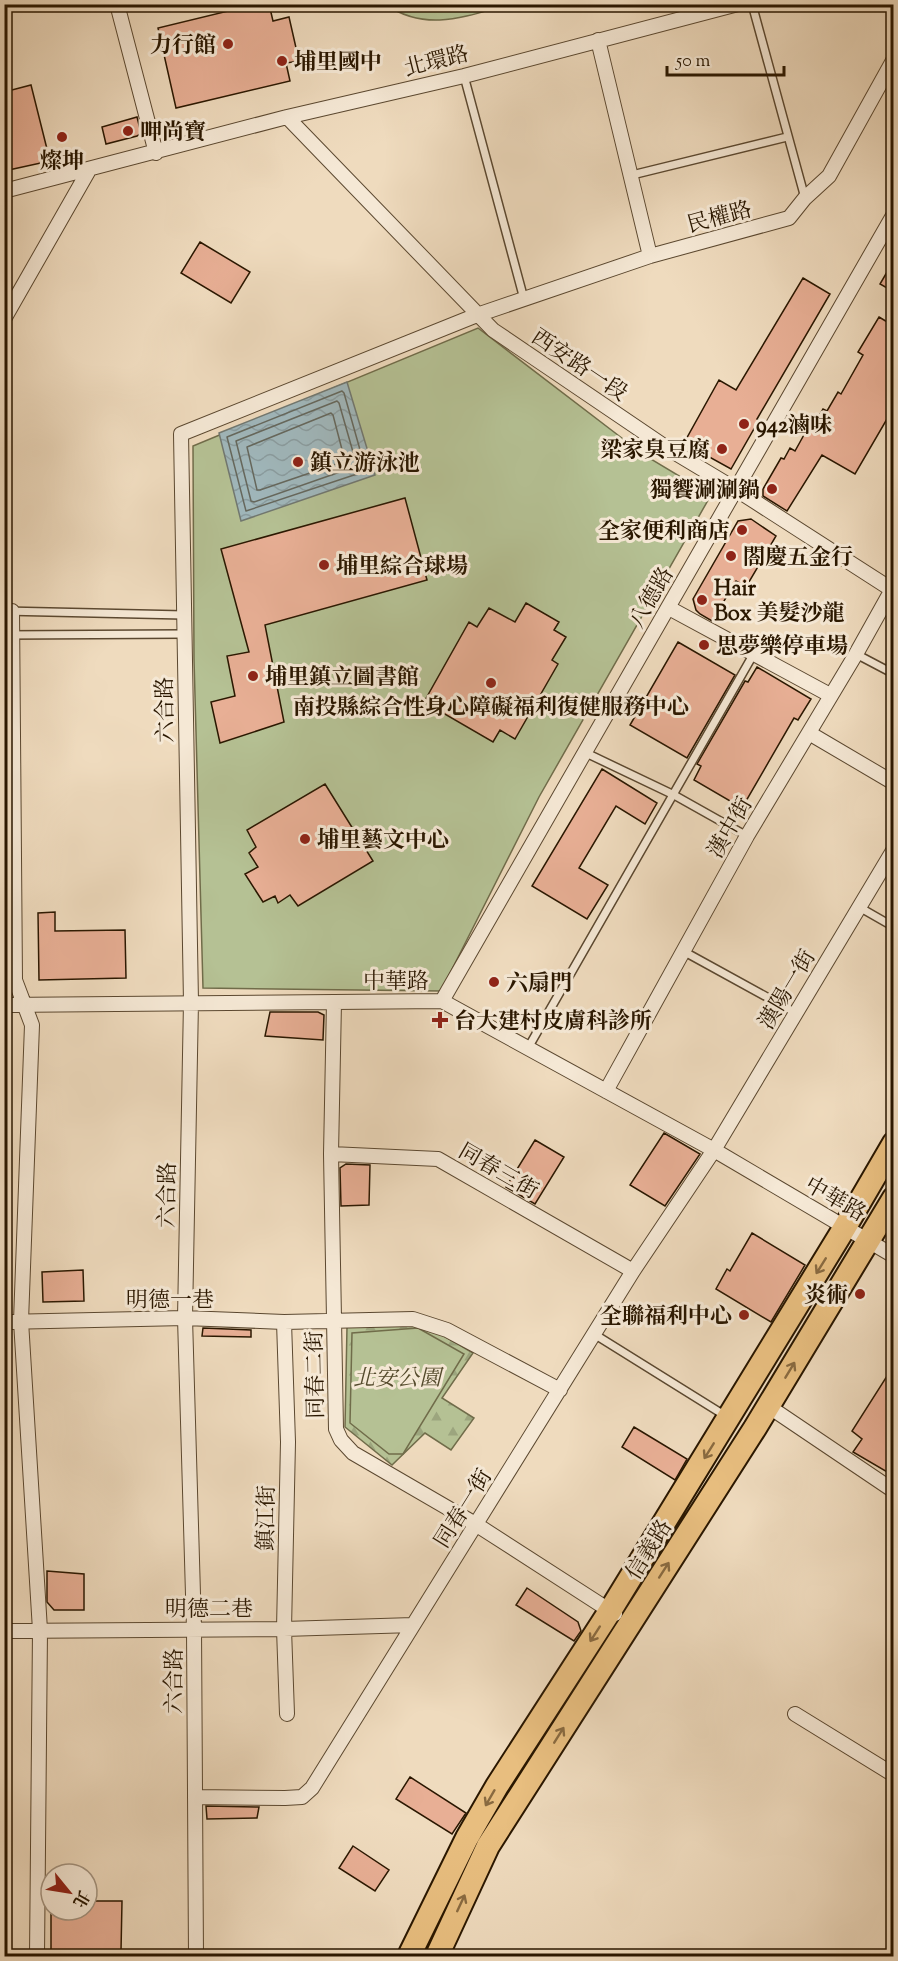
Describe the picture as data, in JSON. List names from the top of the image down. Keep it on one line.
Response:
{"streets":{"main road":["信義路"],"street":["北環路","民權路","西安路一段","八德路","六合路","漢中街","中華路","漢陽一街","同春三街","明德一巷","同春二街","同春一街","鎮江街","明德二巷"]},"crossings":[["北環路","西安路一段"],["民權路","西安路一段"],["民權路","六合路"],["西安路一段","八德路"],["西安路一段","漢中街"],["八德路","中華路"],["六合路","中華路"],["六合路","明德一巷"],["六合路","同春一街"],["六合路","明德二巷"],["漢中街","中華路"],["中華路","漢陽一街"],["中華路","同春二街"],["中華路","同春一街"],["中華路","信義路"],["漢陽一街","同春一街"],["同春三街","同春二街"],["同春三街","同春一街"],["明德一巷","同春二街"],["明德一巷","同春一街"],["明德一巷","鎮江街"],["同春二街","同春一街"],["同春二街","信義路"],["同春一街","明德二巷"],["鎮江街","明德二巷"]],"parks":["北安公園"],"places":{"other":["力行館","埔里國中","呷尚寶","燦坤","942滷味","梁家臭豆腐","鎮立游泳池","獨饗涮涮鍋","全家便利商店","閤慶五金行","埔里綜合球場","Hair Box 美髮沙龍","思夢樂停車場","埔里鎮立圖書館","南投縣綜合性身心障礙福利復健服務中心","埔里藝文中心","六扇門","炎術","全聯福利中心"],"health":["台大建村皮膚科診所"]},"scale_bar":"50 m","north":"bottom right"}
